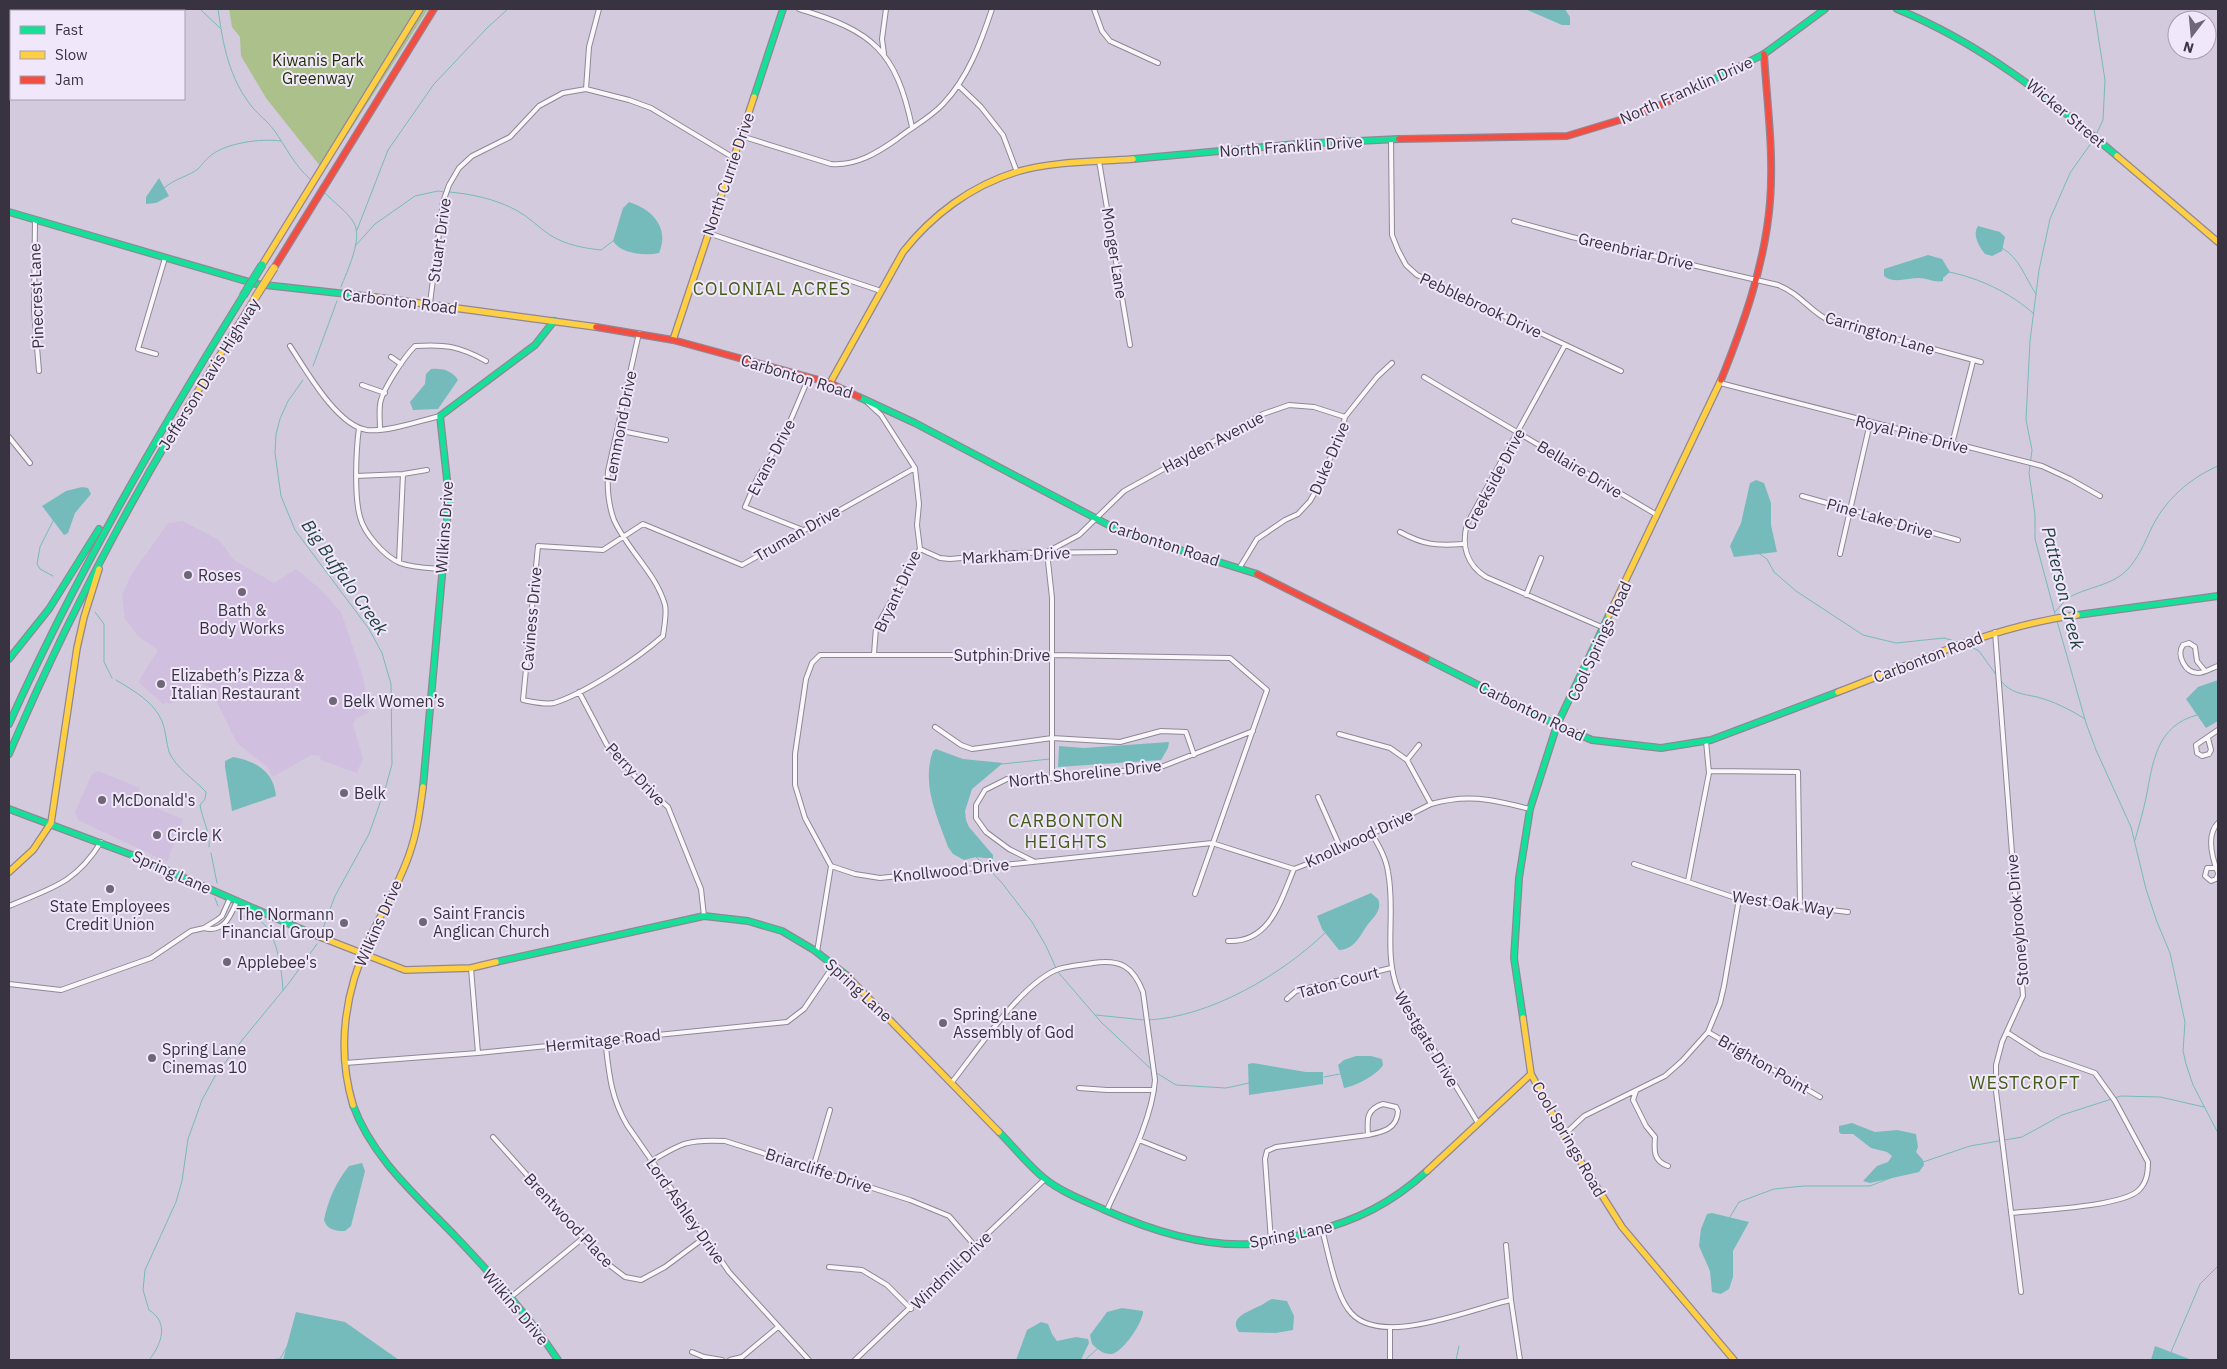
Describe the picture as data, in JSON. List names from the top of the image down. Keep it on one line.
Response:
{"streets":{"main road":["North Franklin Drive","Wicker Street","North Currie Drive","Carbonton Road","Jefferson Davis Highway","Wilkins Drive","Cool Springs Road","Spring Lane"],"street":["Stuart Drive","Greenbriar Drive","Monger Lane","Pinecrest Lane","Pebblebrook Drive","Carrington Lane","Lemmond Drive","Royal Pine Drive","Hayden Avenue","Evans Drive","Duke Drive","Bellaire Drive","Creekside Drive","Pine Lake Drive","Truman Drive","Markham Drive","Bryant Drive","Caviness Drive","Sutphin Drive","North Shoreline Drive","Perry Drive","Knollwood Drive","West Oak Way","Stoneybrook Drive","Taton Court","Westgate Drive","Hermitage Road","Brighton Point","Briarcliffe Drive","Lord Ashley Drive","Brentwood Place","Windmill Drive"]},"crossings":[["North Franklin Drive","Monger Lane"],["North Franklin Drive","Carbonton Road"],["North Franklin Drive","Pebblebrook Drive"],["North Franklin Drive","Cool Springs Road"],["North Currie Drive","Stuart Drive"],["North Currie Drive","Carbonton Road"],["Stuart Drive","Carbonton Road"],["Greenbriar Drive","Carrington Lane"],["Greenbriar Drive","Cool Springs Road"],["Pinecrest Lane","Carbonton Road"],["Carbonton Road","Lemmond Drive"],["Carbonton Road","Hayden Avenue"],["Carbonton Road","Evans Drive"],["Carbonton Road","Duke Drive"],["Carbonton Road","Bryant Drive"],["Carbonton Road","Cool Springs Road"],["Carbonton Road","Stoneybrook Drive"],["Pebblebrook Drive","Creekside Drive"],["Carrington Lane","Cool Springs Road"],["Lemmond Drive","Truman Drive"],["Lemmond Drive","Caviness Drive"],["Lemmond Drive","Perry Drive"],["Royal Pine Drive","Cool Springs Road"],["Hayden Avenue","Duke Drive"],["Hayden Avenue","Markham Drive"],["Evans Drive","Truman Drive"],["Bellaire Drive","Creekside Drive"],["Bellaire Drive","Cool Springs Road"],["Creekside Drive","Cool Springs Road"],["Wilkins Drive","Spring Lane"],["Wilkins Drive","Hermitage Road"],["Truman Drive","Bryant Drive"],["Truman Drive","Caviness Drive"],["Markham Drive","Bryant Drive"],["Bryant Drive","Sutphin Drive"],["Cool Springs Road","Knollwood Drive"],["Cool Springs Road","Spring Lane"],["Sutphin Drive","North Shoreline Drive"],["Sutphin Drive","Knollwood Drive"],["North Shoreline Drive","Knollwood Drive"],["Perry Drive","Spring Lane"],["Knollwood Drive","Westgate Drive"],["Spring Lane","Westgate Drive"],["Spring Lane","Hermitage Road"],["Spring Lane","Windmill Drive"],["Taton Court","Westgate Drive"],["Hermitage Road","Lord Ashley Drive"],["Briarcliffe Drive","Lord Ashley Drive"],["Briarcliffe Drive","Windmill Drive"],["Lord Ashley Drive","Brentwood Place"]],"districts":["COLONIAL ACRES","CARBONTON HEIGHTS","WESTCROFT"],"water":["Big Buffalo Creek","Patterson Creek"],"parks":["Kiwanis Park Greenway"],"places":["Roses","Bath & Body Works","Elizabeth’s Pizza & Italian Restaurant","Belk Women’s","Belk","McDonald's","Circle K","State Employees Credit Union","Saint Francis Anglican Church","The Normann Financial Group","Applebee's","Spring Lane Assembly of God","Spring Lane Cinemas 10"],"legend":["Fast","Slow","Jam"],"north":"bottom"}
